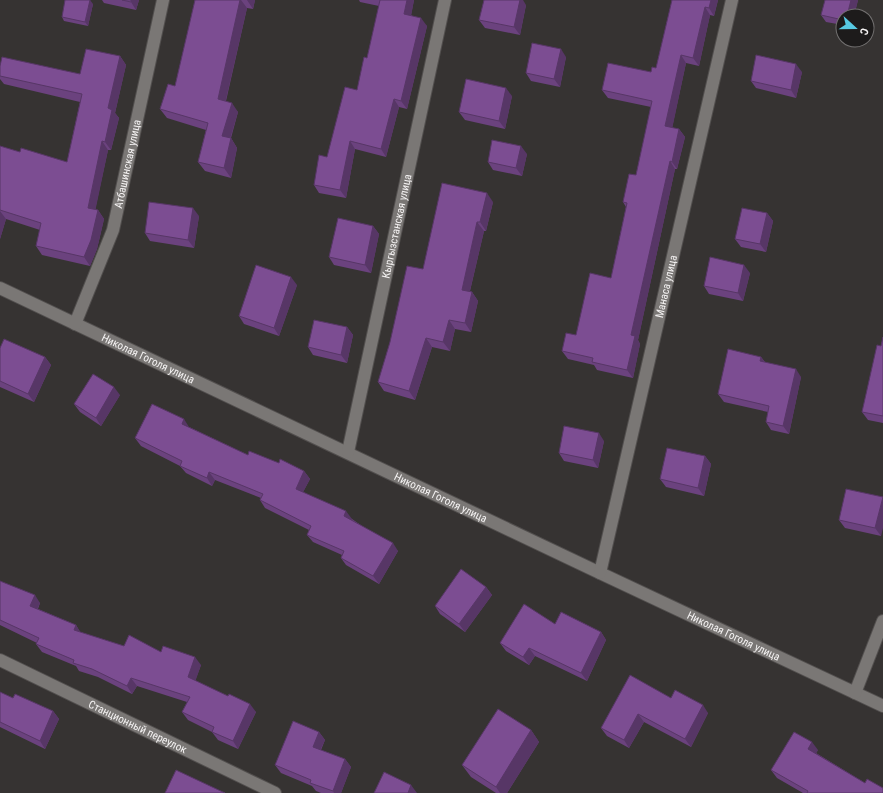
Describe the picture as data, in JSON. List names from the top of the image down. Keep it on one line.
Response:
{"streets":{"street":["Атбашинская улица","Кыргызстанская улица","Манаса улица","Николая Гоголя улица","Станционный переулок"]},"crossings":[["Атбашинская улица","Николая Гоголя улица"],["Кыргызстанская улица","Николая Гоголя улица"],["Манаса улица","Николая Гоголя улица"]],"north":"right"}
